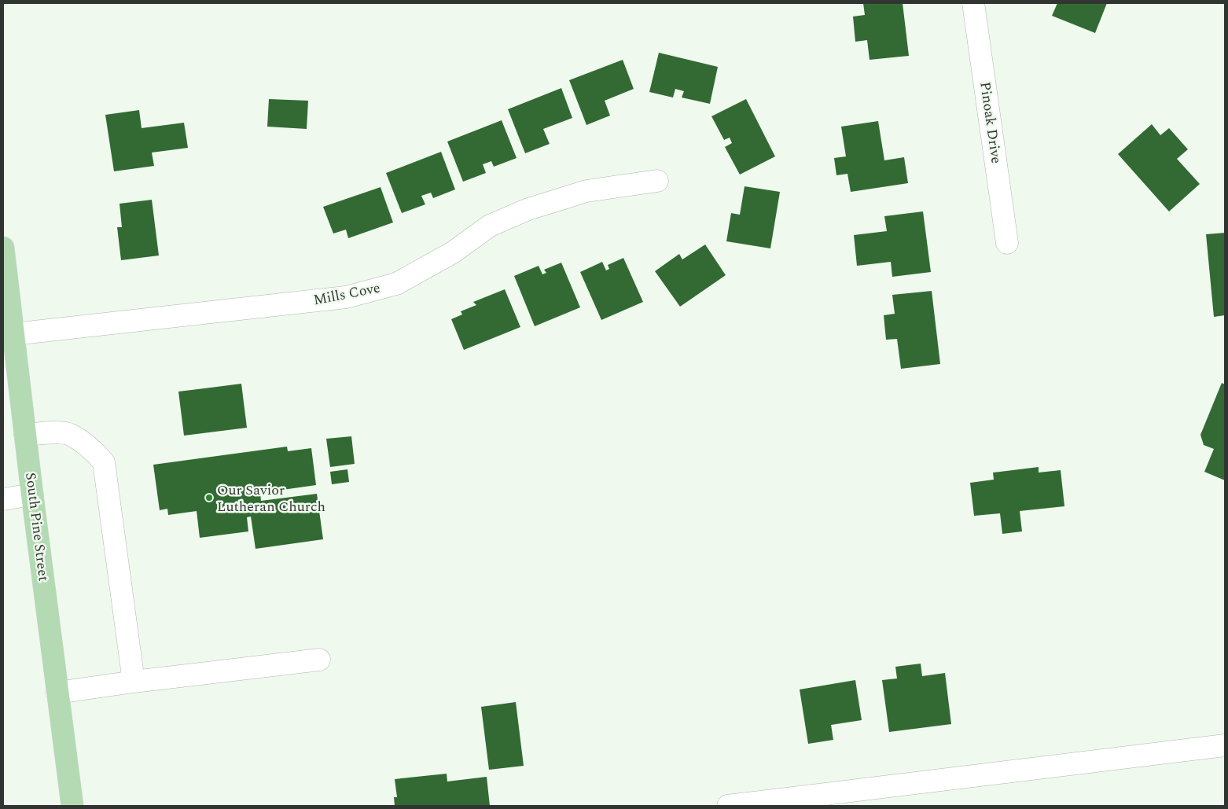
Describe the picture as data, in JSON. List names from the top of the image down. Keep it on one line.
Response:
{"streets":{"main road":["South Pine Street"],"street":["Pinoak Drive","Mills Cove"]},"crossings":[["Mills Cove","South Pine Street"]],"places":["Our Savior Lutheran Church"]}
